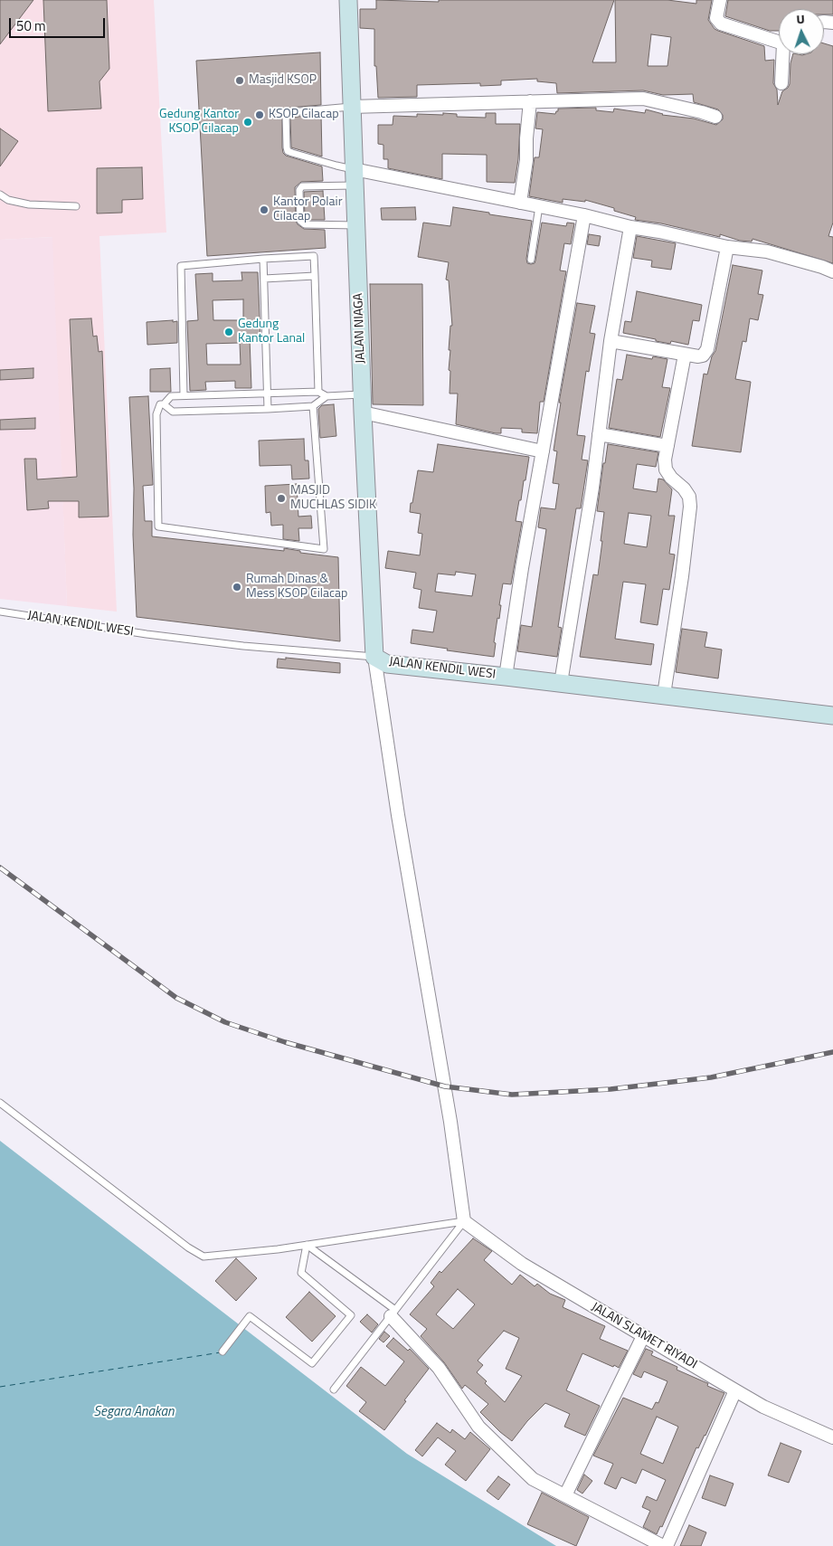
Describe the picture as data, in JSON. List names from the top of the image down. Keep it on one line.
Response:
{"streets":{"main road":["JALAN NIAGA","JALAN KENDIL WESI"],"street":["JALAN SLAMET RIYADI"]},"crossings":[["JALAN NIAGA","JALAN KENDIL WESI"]],"water":["Segara Anakan"],"places":["Masjid KSOP","KSOP Cilacap","Gedung Kantor KSOP Cilacap","Kantor Polair Cilacap","Gedung Kantor Lanal","MASJID MUCHLAS SIDIK","Rumah Dinas & Mess KSOP Cilacap"],"scale_bar":"50 m","north":"top"}
